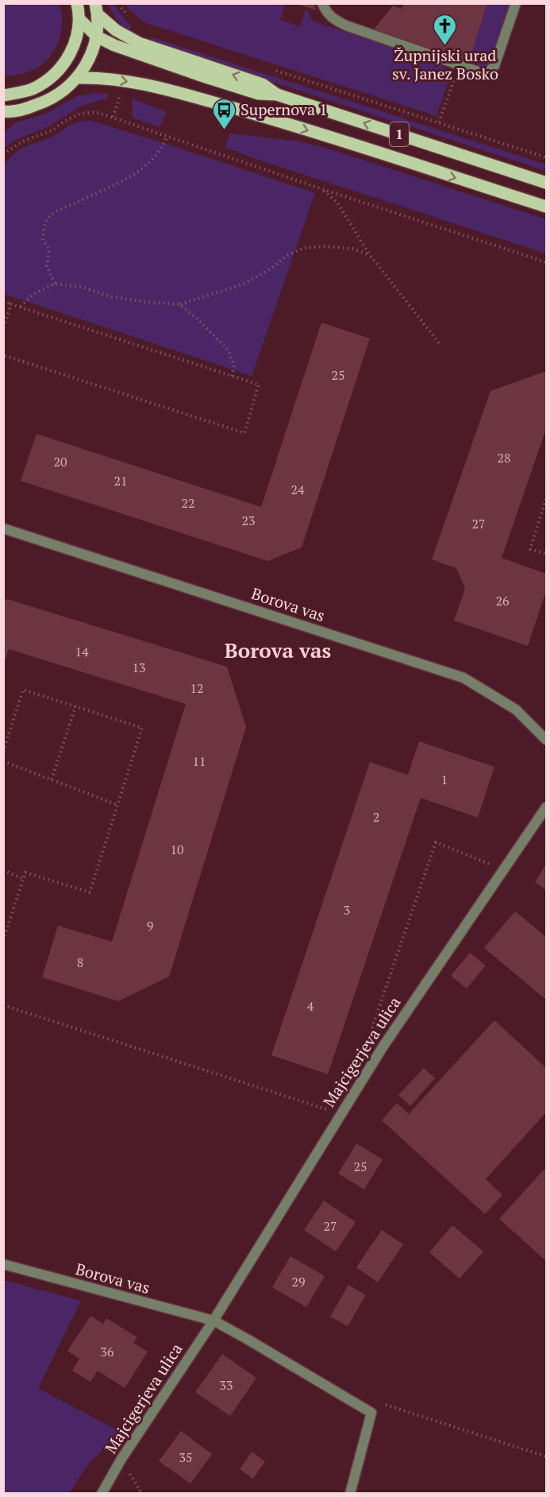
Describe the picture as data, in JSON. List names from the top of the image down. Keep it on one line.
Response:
{"streets":{"main road":["1"],"street":["Borova vas","Majcigerjeva ulica"]},"crossings":[["Borova vas","Majcigerjeva ulica"]],"districts":["Borova vas"],"places":{"church":["Župnijski urad sv. Janez Bosko"],"bus stop":["Supernova 1"]},"house_numbers":["25","28","20","21","24","22","23","27","26","14","13","12","11","1","2","10","3","9","8","4","25","27","29","36","33","35"]}
